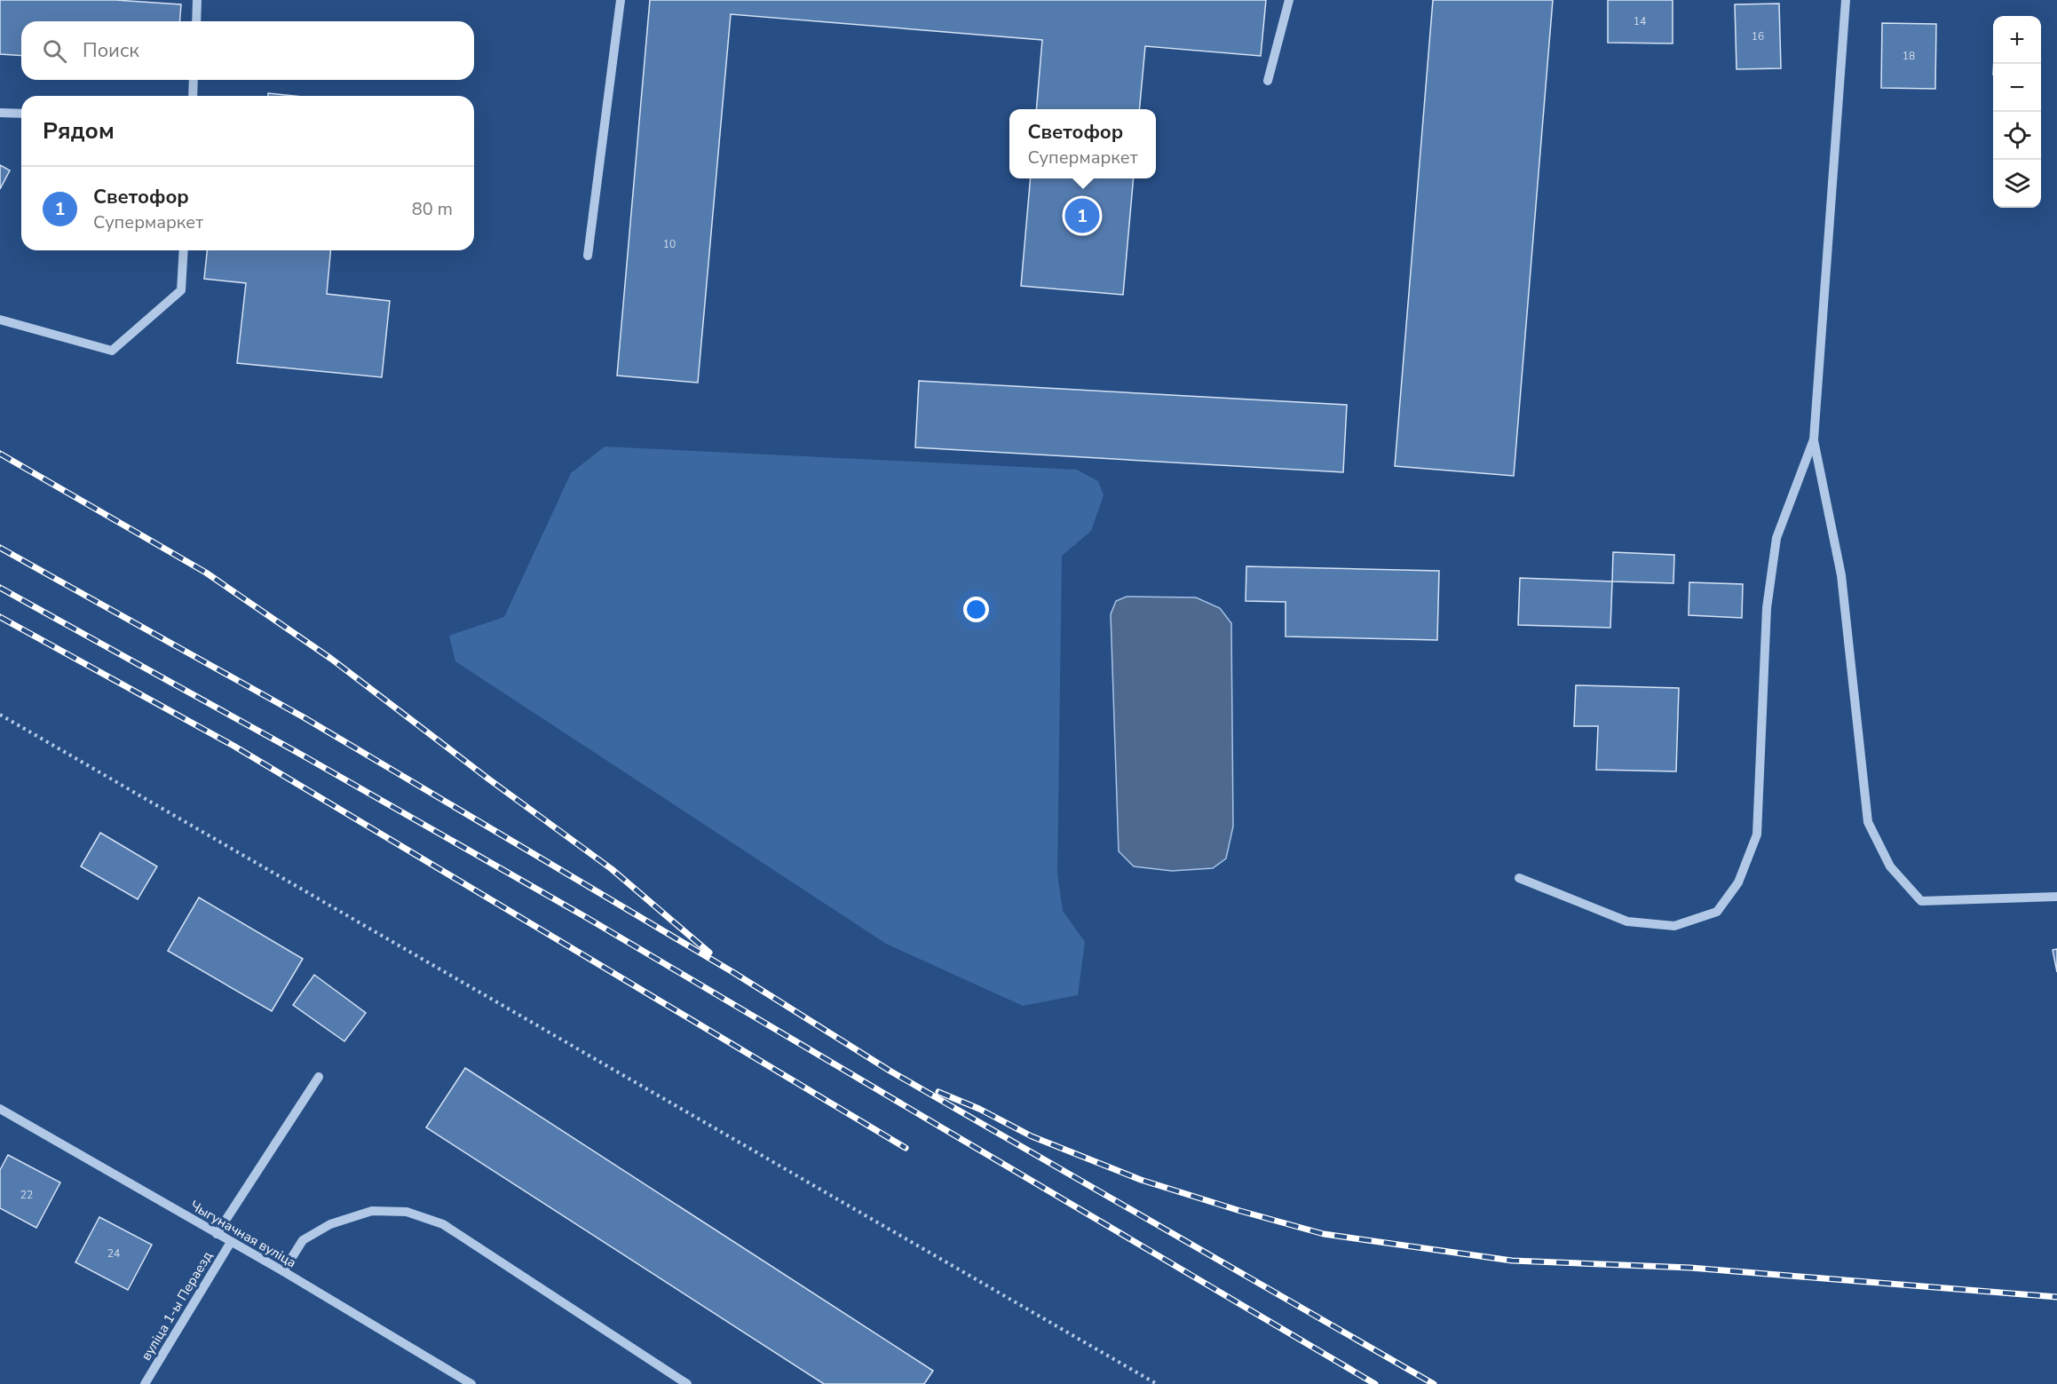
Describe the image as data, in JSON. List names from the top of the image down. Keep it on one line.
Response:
{"streets":{"street":["Чыгуначная вуліца","вуліца 1-ы Пераезд"]},"crossings":[["Чыгуначная вуліца","вуліца 1-ы Пераезд"]],"house_numbers":["14","16","18","10","22","24"],"page":{"map_buttons":["+","−"],"search":"Поиск","heading":"Рядом","popup":["Светофор","Супермаркет"],"list":[{"mark":"1","name":"Светофор","note":"Супермаркет","value":"80 m"}],"pins":"1"}}
